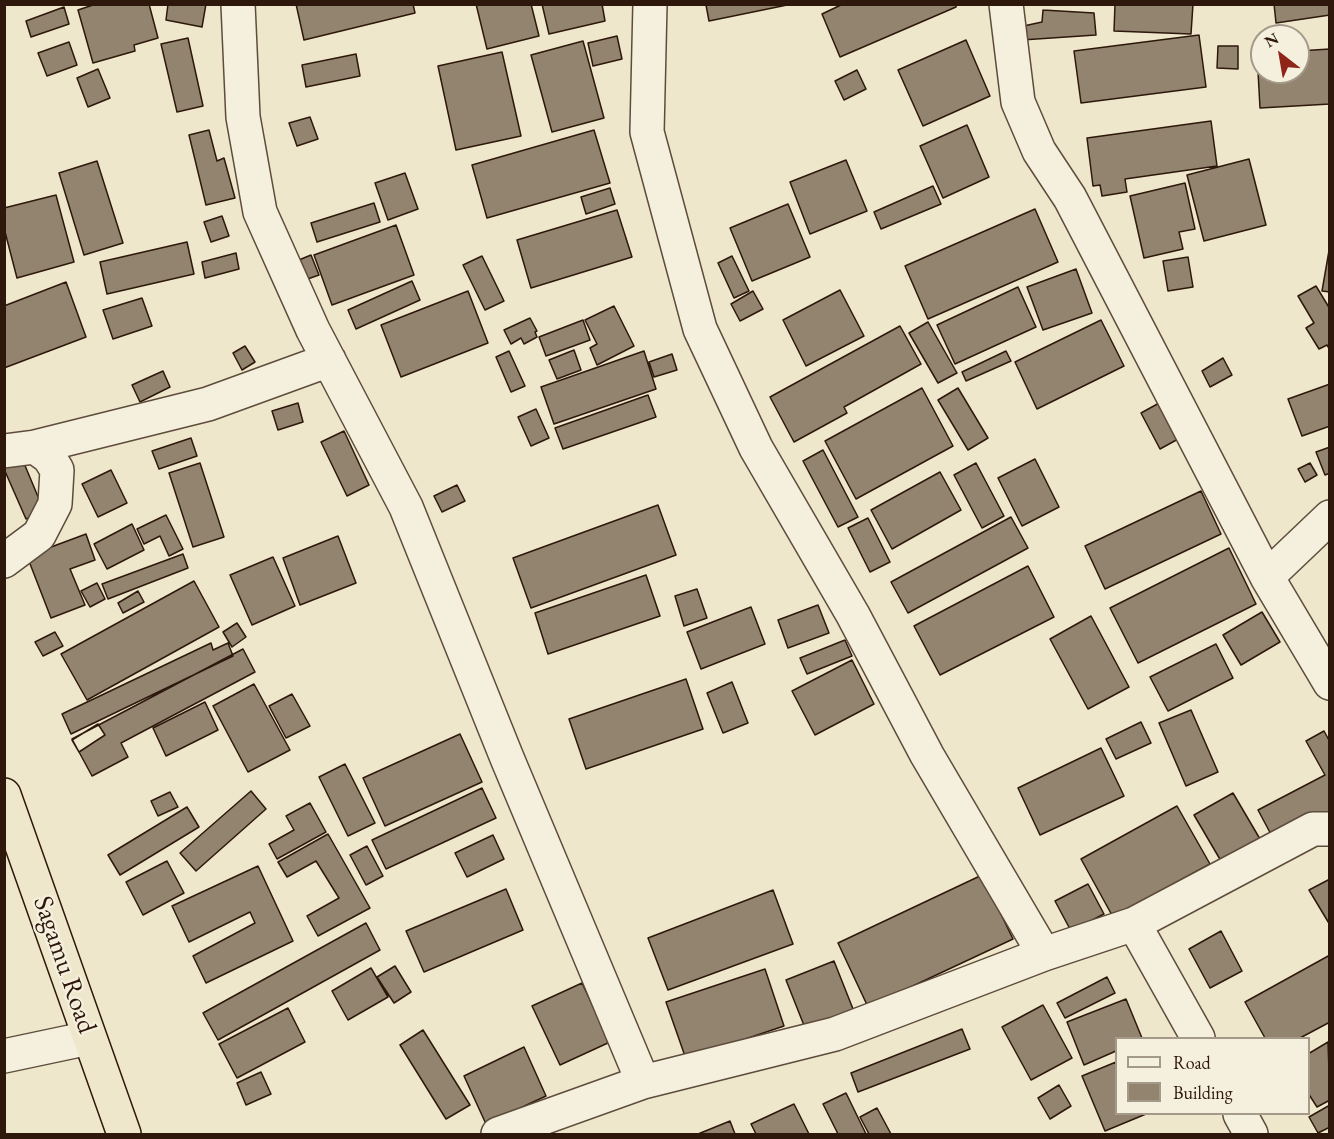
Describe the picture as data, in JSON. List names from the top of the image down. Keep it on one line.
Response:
{"streets":{"highway":["Sagamu Road"]},"legend":["Road","Building"],"north":"top left"}
